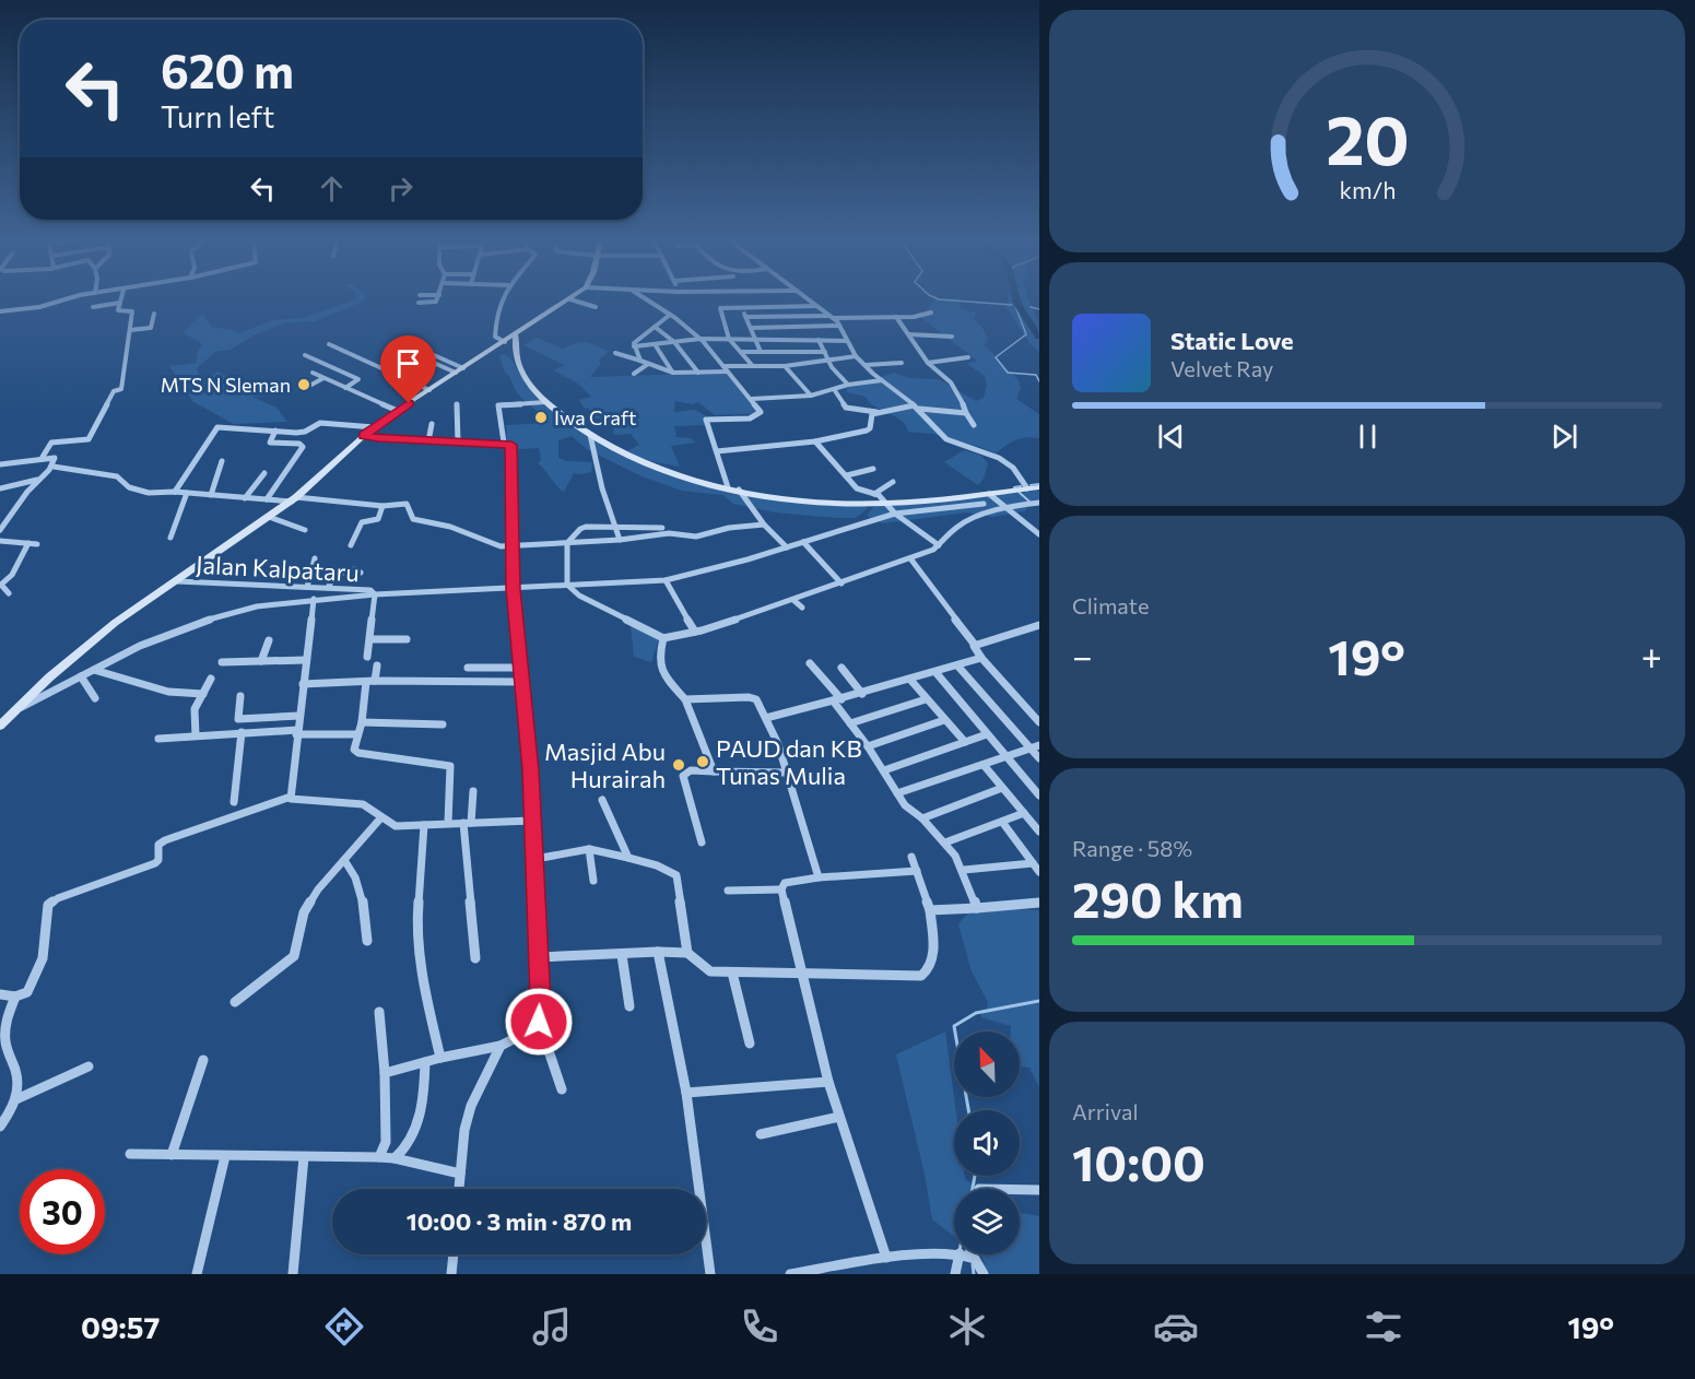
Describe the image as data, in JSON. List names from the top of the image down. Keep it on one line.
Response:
{"streets":{"street":["Jalan Kalpataru"]},"places":["MTS N Sleman","Iwa Craft","PAUD dan KB Tunas Mulia","Masjid Abu Hurairah"],"north":"top left","page":{"turn":["620 m","Turn left"],"song":["Static Love","Velvet Ray"],"tile":["Climate",["Range · 58%","290 km"],["Arrival","10:00"]],"heat":["−","19°","+"],"limit":"30","trip":"10:00 · 3 min · 870 m","tabs":["09:57","19°"],"gauge":["20","km/h"]}}
